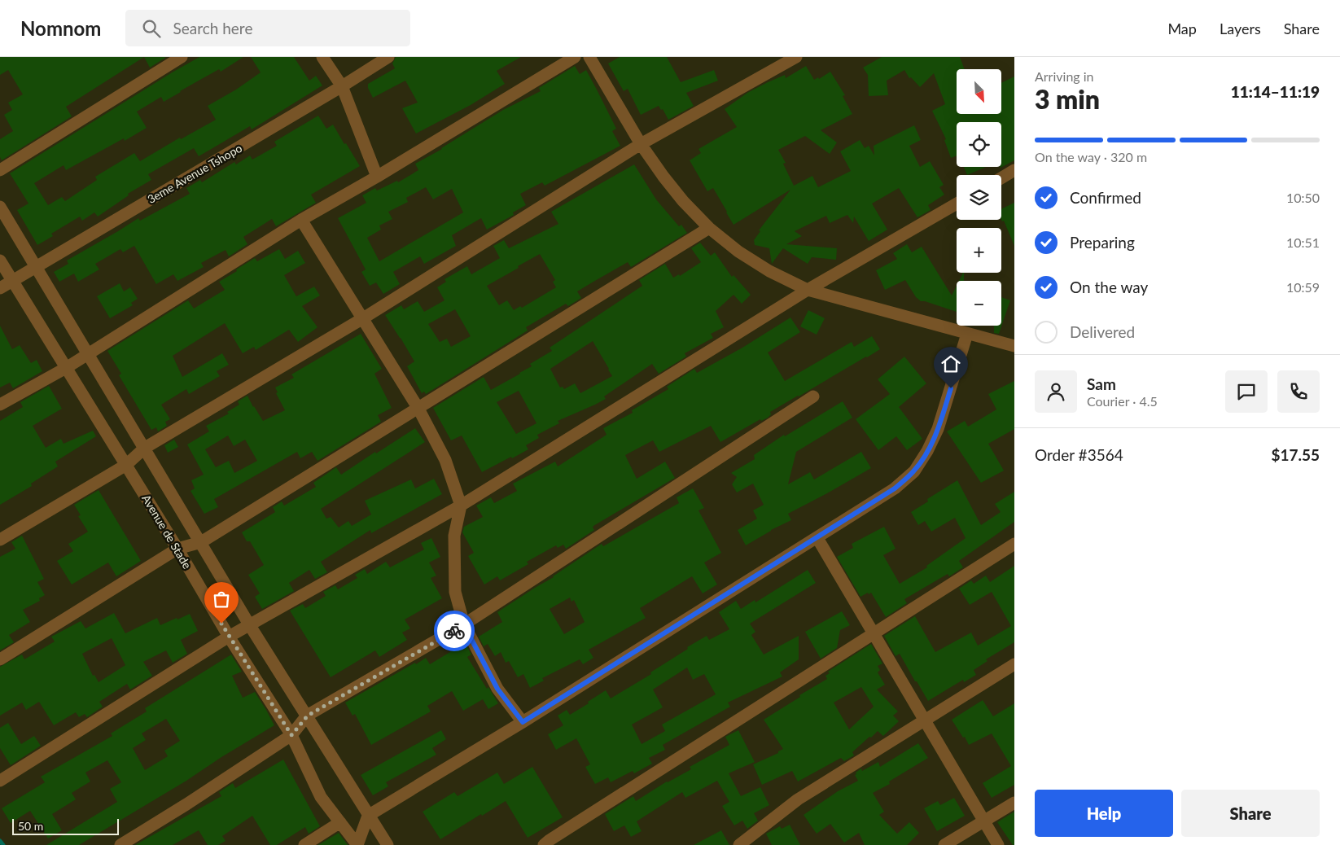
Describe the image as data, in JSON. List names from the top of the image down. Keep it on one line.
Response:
{"streets":{"street":["3eme Avenue Tshopo","Avenue de Stade"]},"crossings":[["3eme Avenue Tshopo","Avenue de Stade"]],"scale_bar":"50 m","north":"bottom right","page":{"header":"Nomnom","search":"Search here","nav":["Map","Layers","Share"],"heading":["3 min","Arriving in","11:14–11:19"],"panel":["Sam","Courier · 4.5","Order #3564","$17.55"],"map_buttons":["+","−"],"bar":"On the way · 320 m","list":[["Confirmed","10:50"],["Preparing","10:51"],["On the way","10:59"],"Delivered"],"buttons":["Help","Share"],"scale":"50 m"}}
